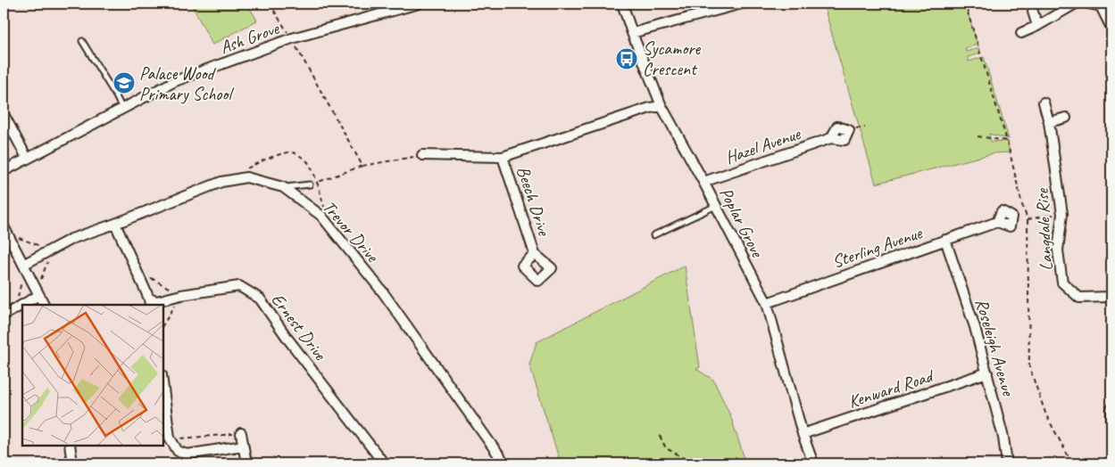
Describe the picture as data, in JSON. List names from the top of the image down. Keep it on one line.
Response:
{"streets":{"street":["Ash Grove","Hazel Avenue","Beech Drive","Poplar Grove","Langdale Rise","Trevor Drive","Sterling Avenue","Ernest Drive","Roseleigh Avenue","Kenward Road"]},"crossings":[["Hazel Avenue","Poplar Grove"],["Poplar Grove","Sterling Avenue"],["Poplar Grove","Kenward Road"],["Sterling Avenue","Roseleigh Avenue"],["Roseleigh Avenue","Kenward Road"]],"places":{"bus stop":["Sycamore Crescent"],"school or university":["Palace Wood Primary School"]}}
